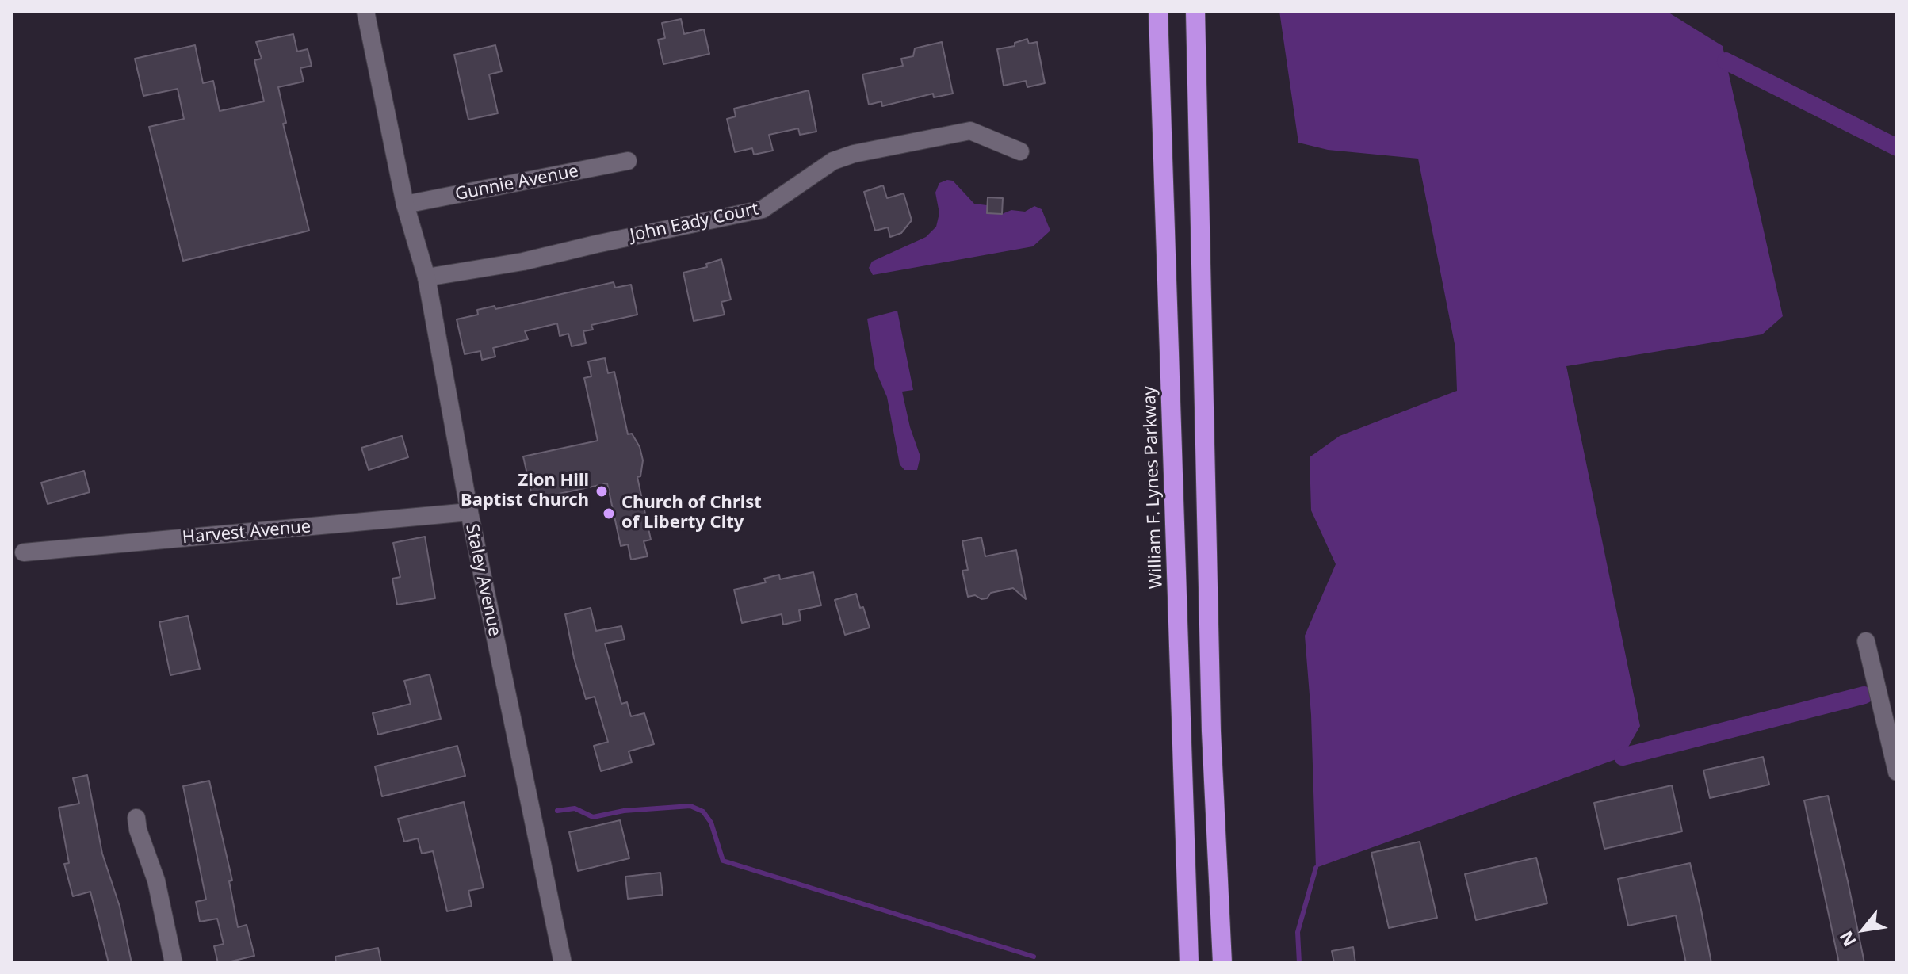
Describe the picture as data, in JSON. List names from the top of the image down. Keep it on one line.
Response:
{"streets":{"highway":["William F. Lynes Parkway"],"street":["Gunnie Avenue","John Eady Court","Harvest Avenue","Staley Avenue"]},"crossings":[["Gunnie Avenue","Staley Avenue"],["John Eady Court","Staley Avenue"],["Harvest Avenue","Staley Avenue"]],"places":["Zion Hill Baptist Church","Church of Christ of Liberty City"],"north":"bottom left"}
